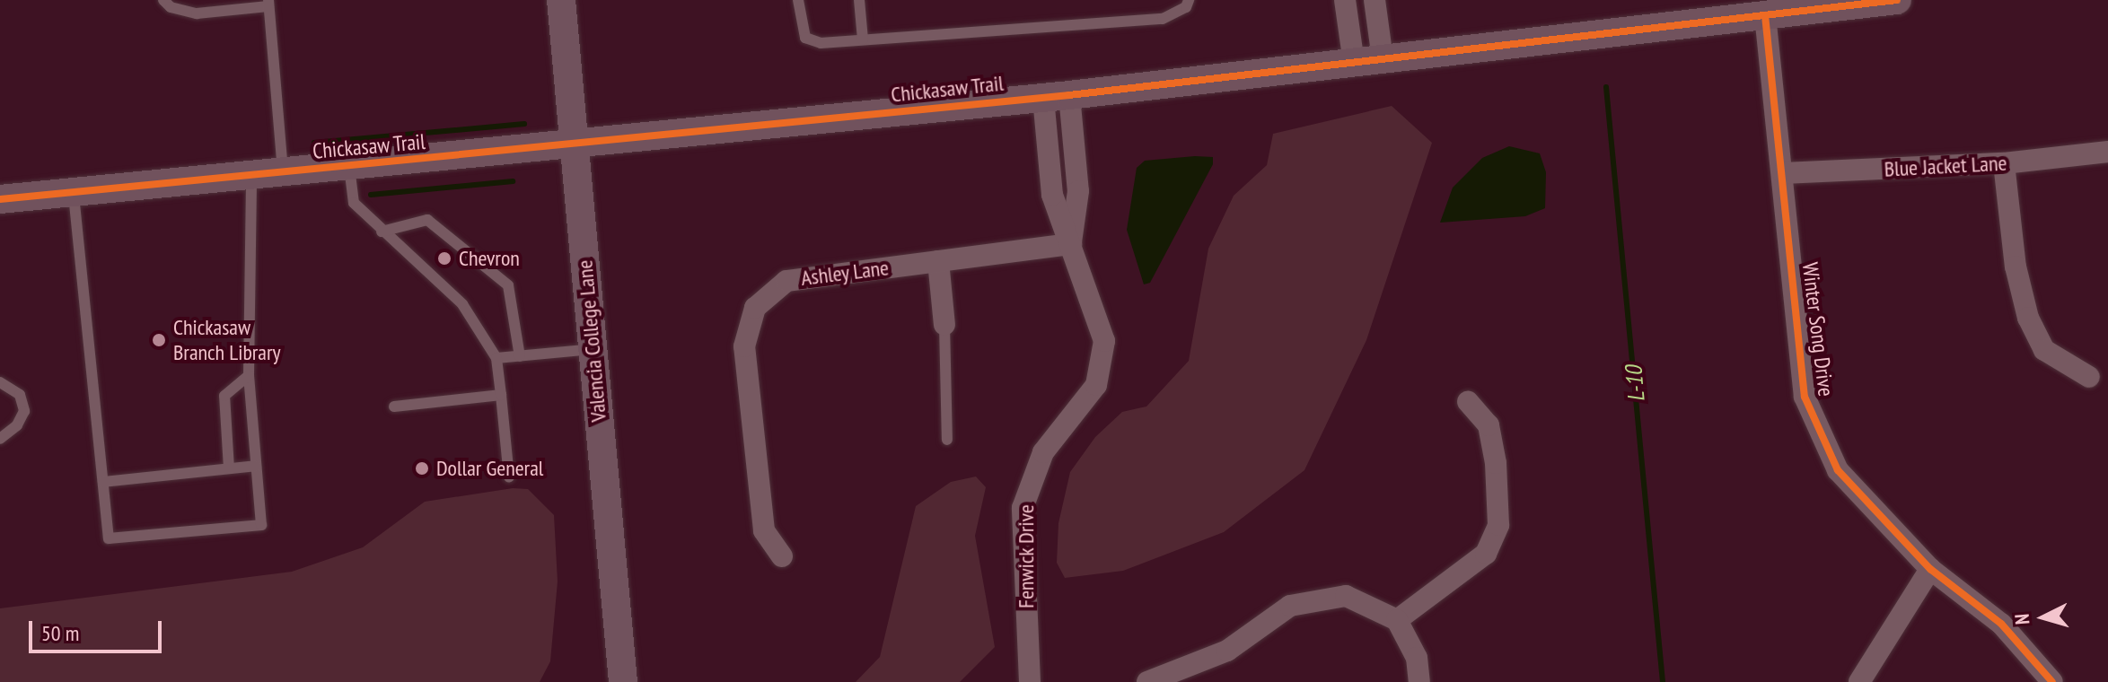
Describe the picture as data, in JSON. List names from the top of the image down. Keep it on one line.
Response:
{"streets":{"street":["Chickasaw Trail","Blue Jacket Lane","Ashley Lane","Winter Song Drive","Valencia College Lane","Fenwick Drive"]},"crossings":[["Chickasaw Trail","Winter Song Drive"],["Chickasaw Trail","Valencia College Lane"],["Chickasaw Trail","Fenwick Drive"],["Blue Jacket Lane","Winter Song Drive"],["Ashley Lane","Fenwick Drive"]],"water":["L-10"],"places":["Chevron","Chickasaw Branch Library","Dollar General"],"scale_bar":"50 m","north":"left"}
